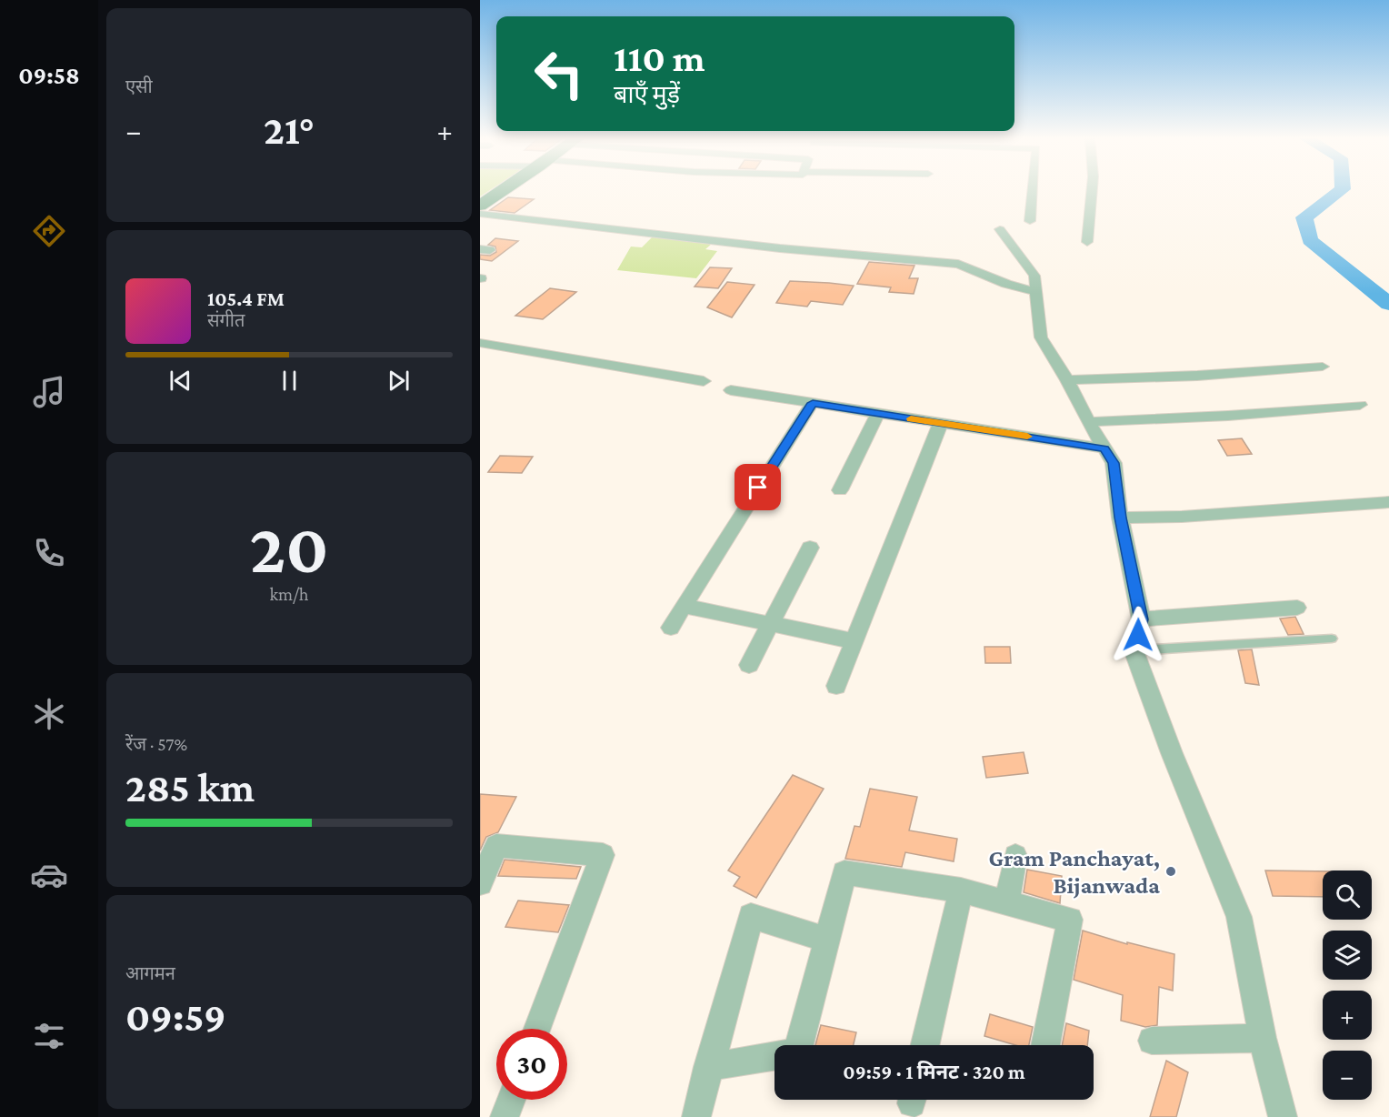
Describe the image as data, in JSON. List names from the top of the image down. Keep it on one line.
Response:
{"places":["Gram Panchayat, Bijanwada"],"page":{"tabs":"09:58","tile":["एसी",["20","km/h"],["रेंज · 57%","285 km"],["आगमन","09:59"]],"turn":["110 m","बाएँ मुड़ें"],"heat":["−","21°","+"],"song":["105.4 FM","संगीत"],"map_buttons":["+","−"],"limit":"30","trip":"09:59 · 1 मिनट · 320 m"}}
